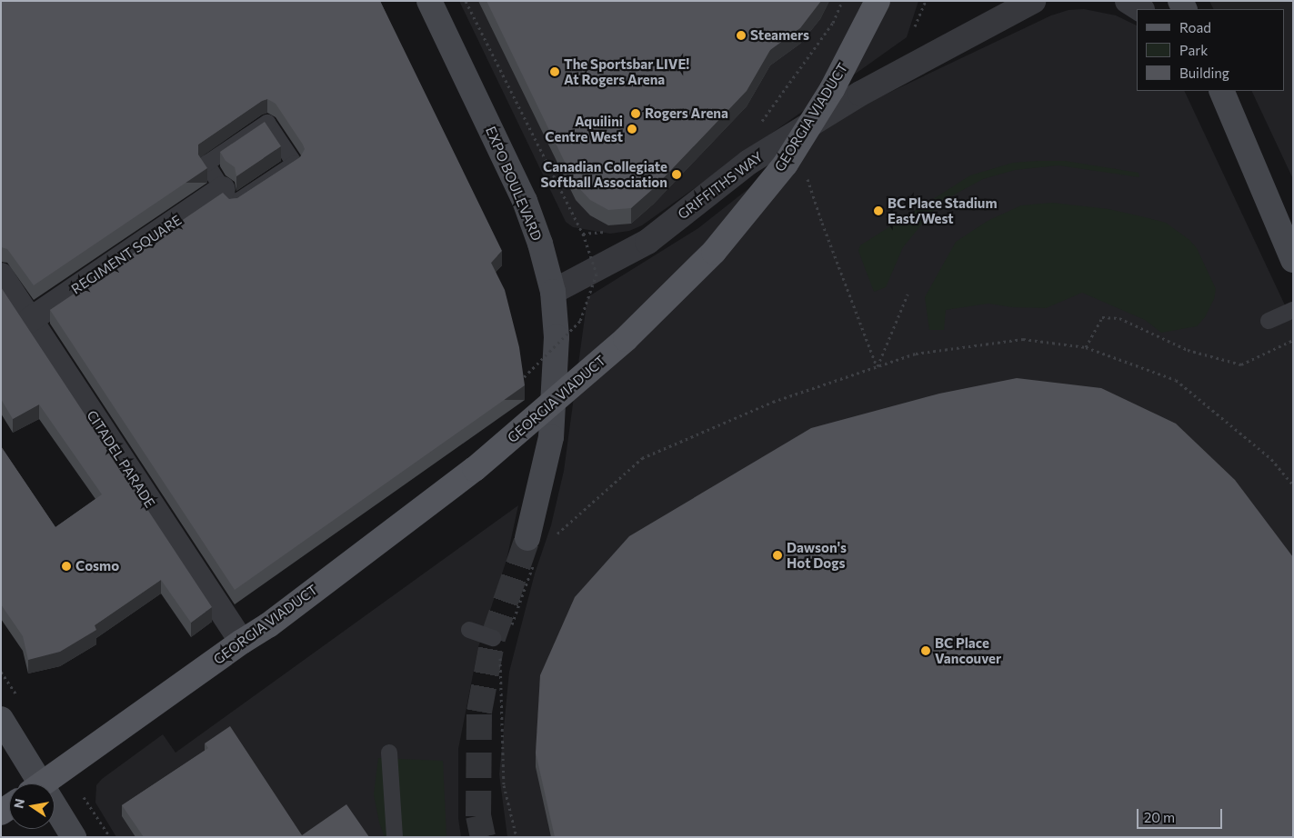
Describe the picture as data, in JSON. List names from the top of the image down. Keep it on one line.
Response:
{"streets":{"main road":["GEORGIA VIADUCT","EXPO BOULEVARD"],"street":["GRIFFITHS WAY","REGIMENT SQUARE","CITADEL PARADE"]},"crossings":[["GEORGIA VIADUCT","CITADEL PARADE"],["EXPO BOULEVARD","GRIFFITHS WAY"],["REGIMENT SQUARE","CITADEL PARADE"]],"places":["Steamers","The Sportsbar LIVE! At Rogers Arena","Rogers Arena","Aquilini Centre West","Canadian Collegiate Softball Association","BC Place Stadium East/West","Dawson's Hot Dogs","Cosmo","BC Place Vancouver"],"legend":["Road","Park","Building"],"scale_bar":"20 m","north":"left"}
